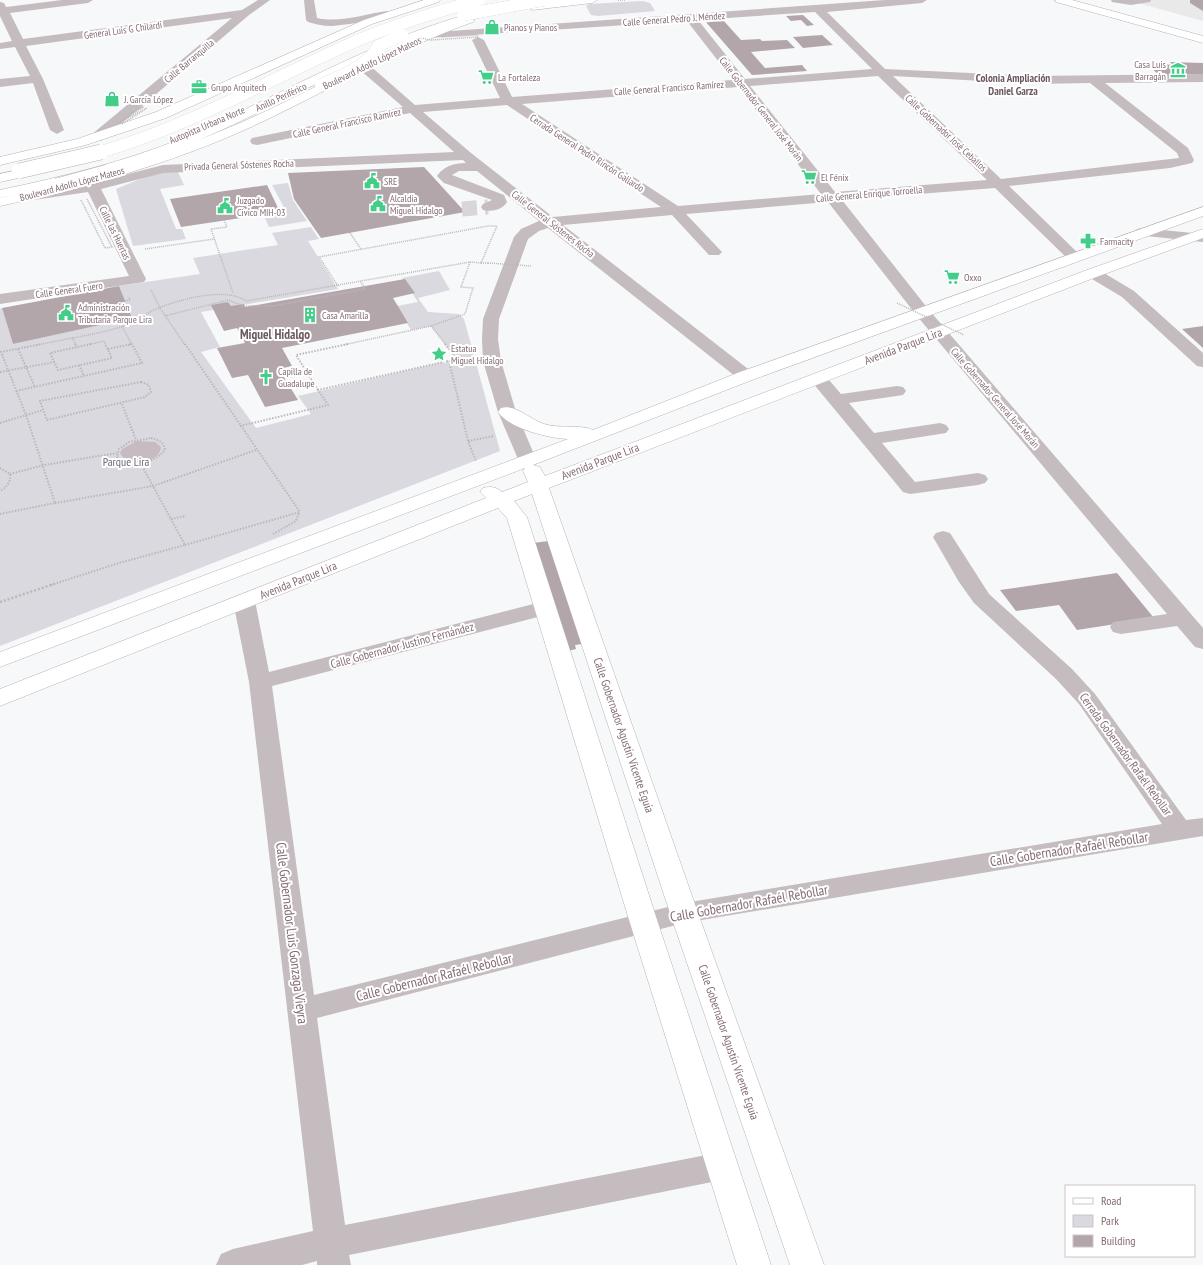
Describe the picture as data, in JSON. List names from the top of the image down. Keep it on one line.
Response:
{"streets":{"main road":["Boulevard Adolfo López Mateos","Anillo Periférico","Autopista Urbana Norte","Avenida Parque Lira","Calle Gobernador Agustín Vicente Eguía"],"street":["Calle General Pedro J. Méndez","General Luis G Chilardi","Calle Barranquilla","Calle General Francisco Ramírez","Calle Gobernador General José Morán","Calle Gobernador José Ceballos","Cerrada General Pedro Rincón Gallardo","Privada General Sóstenes Rocha","Calle General Enrique Torroella","Calle General Sóstenes Rocha","Calle las Huertas","Calle General Fuero","Calle Gobernador Justino Fernández","Cerrada Gobernador Rafaél Rebollar","Calle Gobernador Rafaél Rebollar","Calle Gobernador Luis Gonzaga Vieyra"]},"crossings":[["Calle General Pedro J. Méndez","Boulevard Adolfo López Mateos"],["Calle General Pedro J. Méndez","Calle Gobernador General José Morán"],["Calle General Pedro J. Méndez","Calle Gobernador José Ceballos"],["General Luis G Chilardi","Calle Barranquilla"],["Boulevard Adolfo López Mateos","Privada General Sóstenes Rocha"],["Boulevard Adolfo López Mateos","Calle General Sóstenes Rocha"],["Calle General Francisco Ramírez","Calle Gobernador General José Morán"],["Calle General Francisco Ramírez","Calle Gobernador José Ceballos"],["Calle General Francisco Ramírez","Cerrada General Pedro Rincón Gallardo"],["Calle General Francisco Ramírez","Calle General Enrique Torroella"],["Calle General Francisco Ramírez","Calle General Sóstenes Rocha"],["Calle Gobernador General José Morán","Calle General Enrique Torroella"],["Calle Gobernador General José Morán","Avenida Parque Lira"],["Calle Gobernador José Ceballos","Calle General Enrique Torroella"],["Calle Gobernador José Ceballos","Avenida Parque Lira"],["Cerrada General Pedro Rincón Gallardo","Calle General Enrique Torroella"],["Privada General Sóstenes Rocha","Calle General Sóstenes Rocha"],["Privada General Sóstenes Rocha","Calle las Huertas"],["Calle General Enrique Torroella","Calle General Sóstenes Rocha"],["Calle General Enrique Torroella","Calle Gobernador Agustín Vicente Eguía"],["Calle General Sóstenes Rocha","Avenida Parque Lira"],["Calle General Sóstenes Rocha","Calle Gobernador Agustín Vicente Eguía"],["Calle las Huertas","Calle General Fuero"],["Avenida Parque Lira","Calle Gobernador Agustín Vicente Eguía"],["Avenida Parque Lira","Calle Gobernador Luis Gonzaga Vieyra"],["Calle Gobernador Justino Fernández","Calle Gobernador Luis Gonzaga Vieyra"],["Calle Gobernador Agustín Vicente Eguía","Calle Gobernador Rafaél Rebollar"],["Cerrada Gobernador Rafaél Rebollar","Calle Gobernador Rafaél Rebollar"],["Calle Gobernador Rafaél Rebollar","Calle Gobernador Luis Gonzaga Vieyra"]],"districts":["Colonia Ampliación Daniel Garza","Miguel Hidalgo"],"parks":["Parque Lira"],"places":{"shop":["Pianos y Pianos","J. García López"],"museum":["Casa Luis Barragán"],"supermarket":["La Fortaleza","El Fénix","Oxxo"],"office":["Grupo Arquitech"],"public building":["SRE","Alcaldía Miguel Hidalgo","Juzgado Civico MIH-03","Administración Tributaria Parque Lira"],"pharmacy":["Farmacity"],"building":["Casa Amarilla"],"place":["Estatua Miguel Hidalgo"],"church":["Capilla de Guadalupe"]},"legend":["Road","Park","Building"]}
